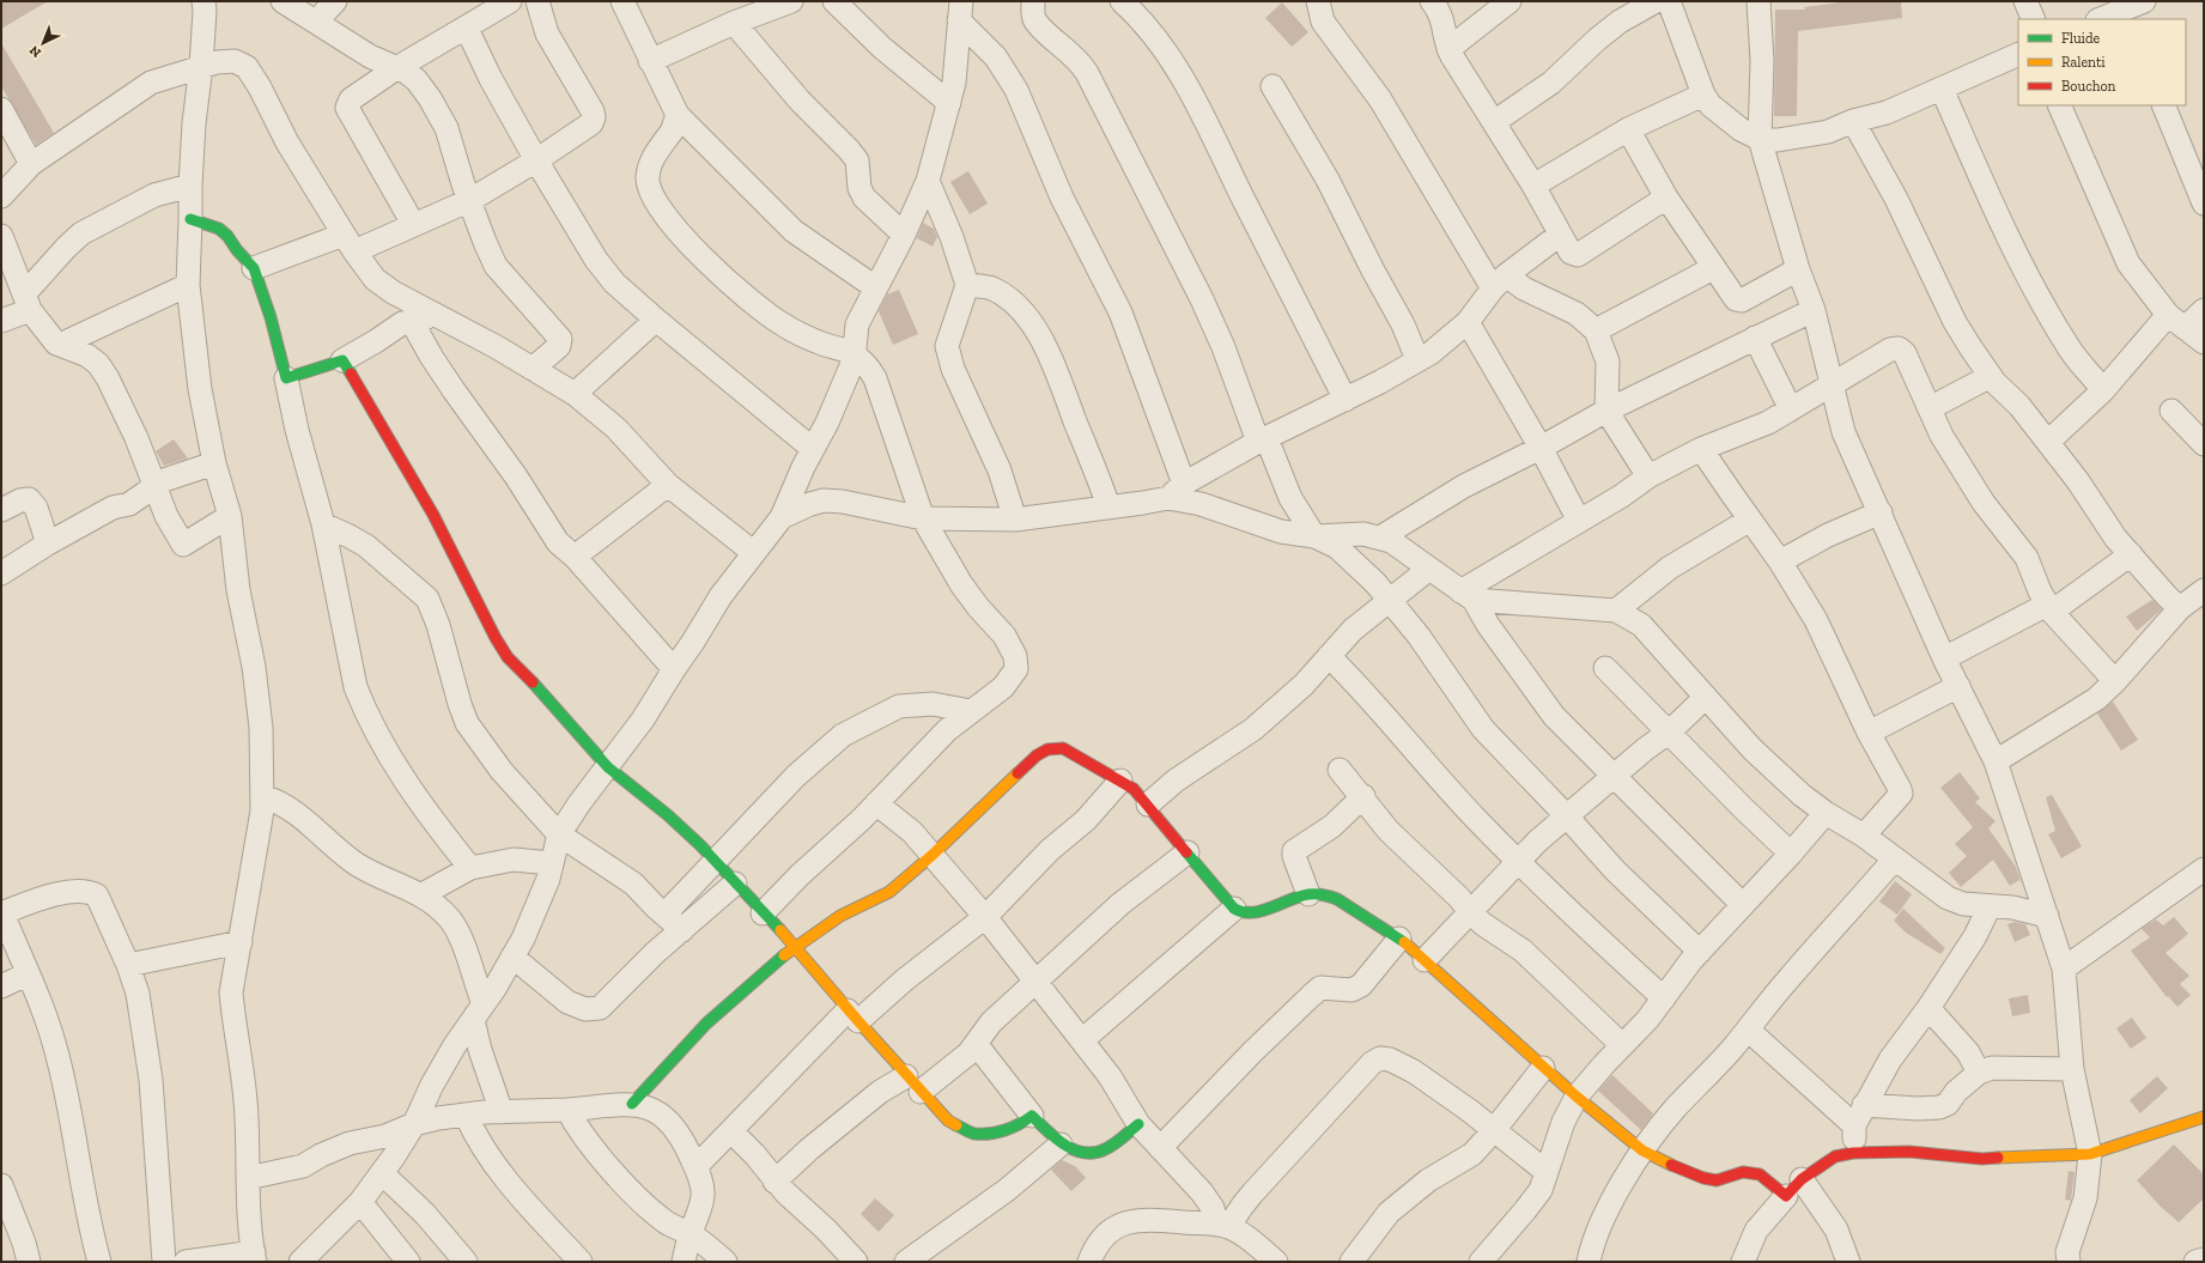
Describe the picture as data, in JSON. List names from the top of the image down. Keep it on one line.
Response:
{"legend":["Fluide","Ralenti","Bouchon"],"north":"bottom left"}
